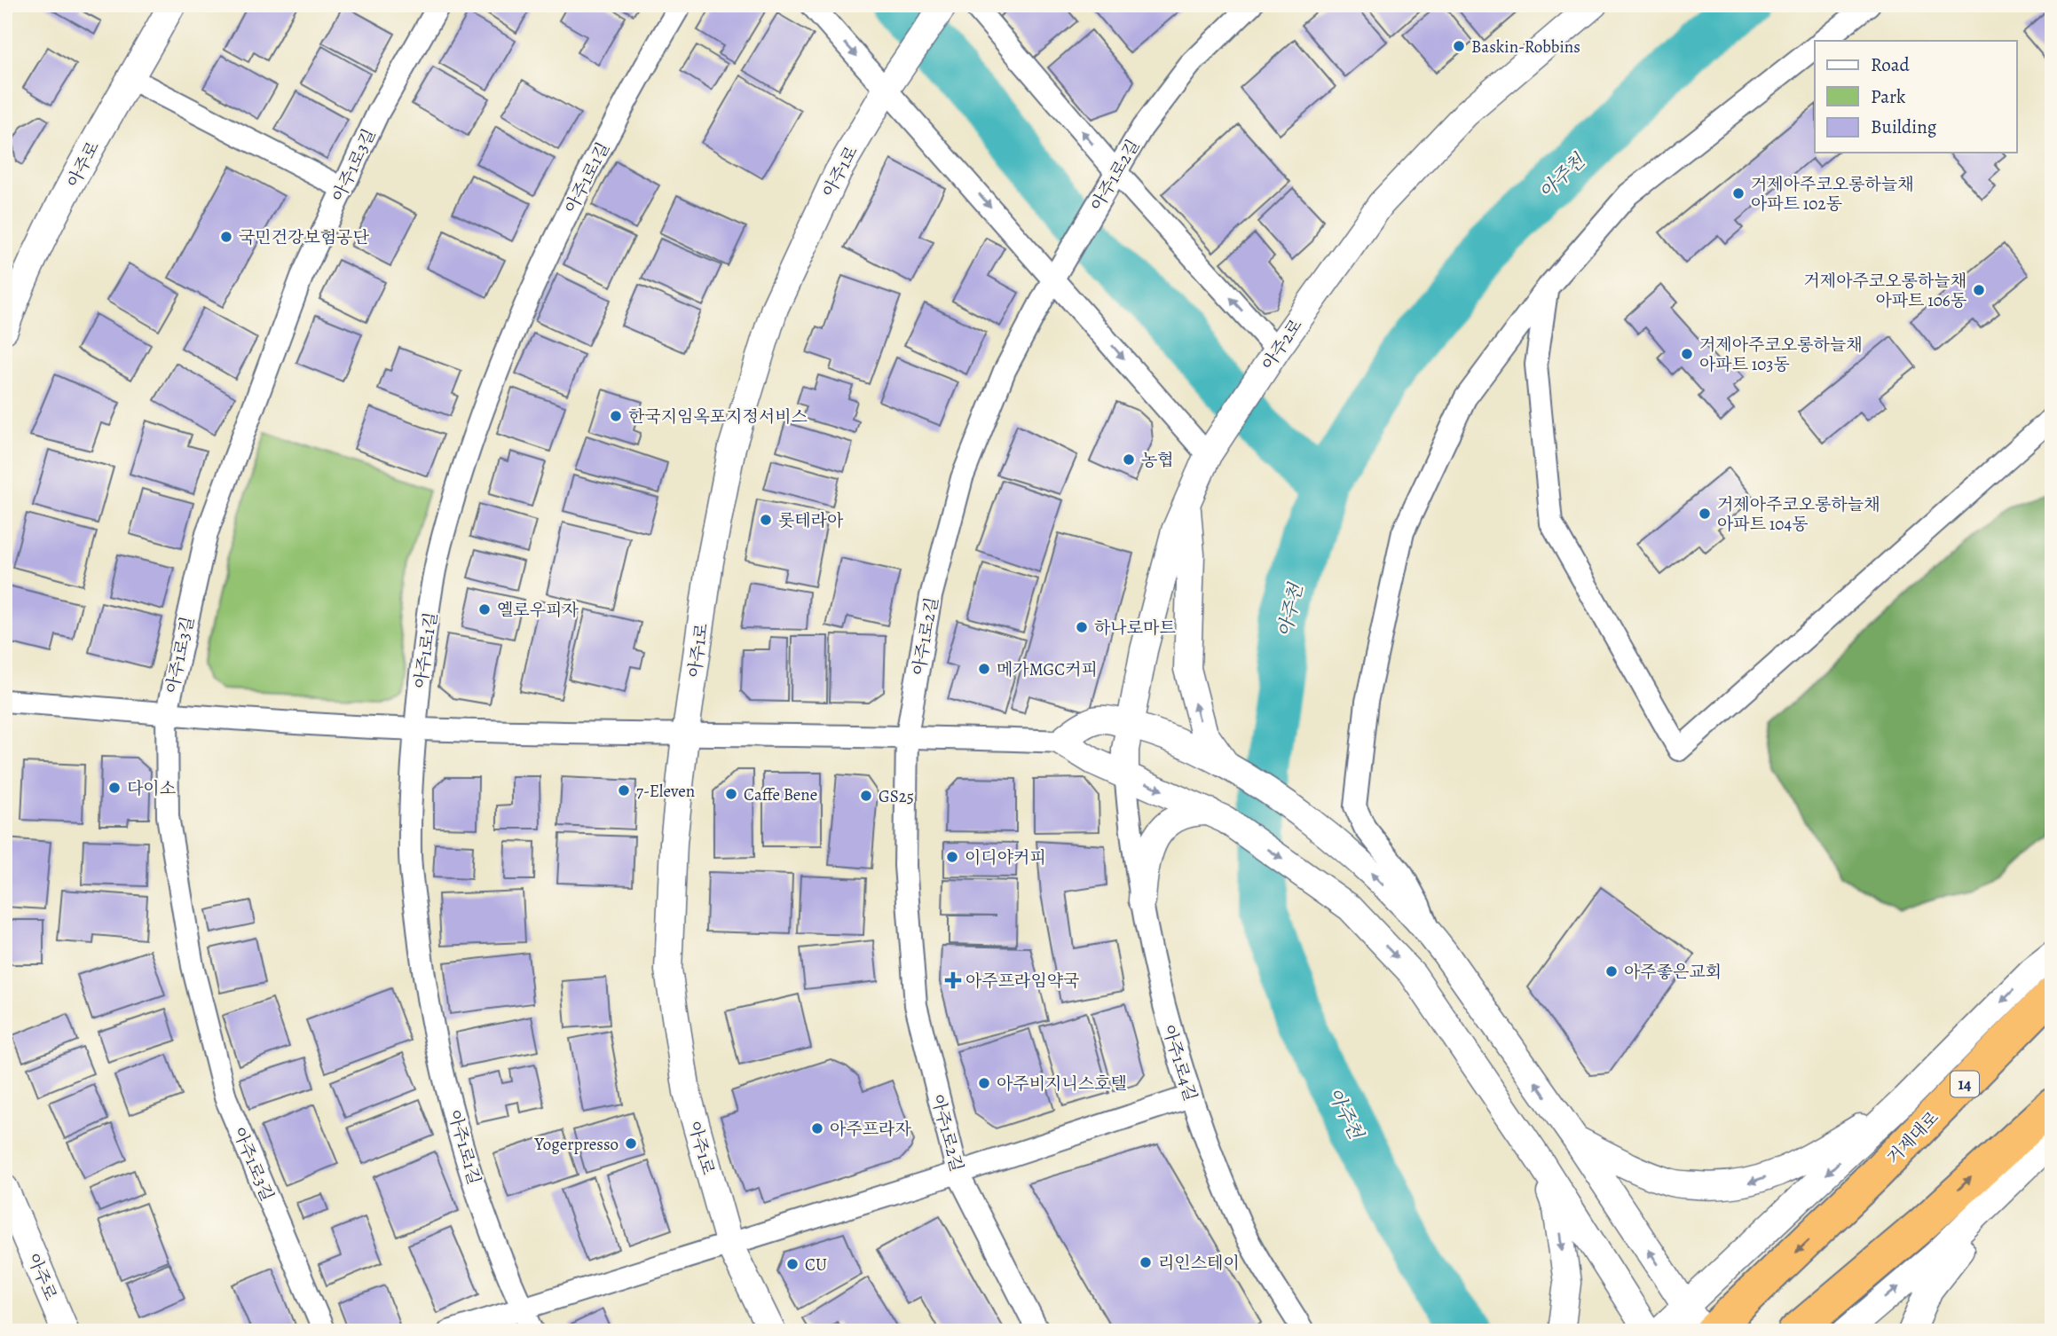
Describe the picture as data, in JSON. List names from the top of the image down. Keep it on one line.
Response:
{"streets":{"highway":["14","거제대로"],"street":["아주로","아주1로3길","아주1로","아주1로2길","아주1로1길","아주2로","아주1로4길"]},"crossings":[["아주2로","아주1로4길"]],"water":["아주천"],"places":{"other":["Baskin-Robbins","거제아주코오롱하늘채 아파트 102동","국민건강보험공단","거제아주코오롱하늘채 아파트 106동","거제아주코오롱하늘채 아파트 103동","한국지임옥포지정서비스","농협","거제아주코오롱하늘채 아파트 104동","롯테라아","옐로우피자","하나로마트","메가MGC커피","다이소","7-Eleven","Caffe Bene","GS25","이디야커피","아주좋은교회","아주비지니스호텔","아주프라자","Yogerpresso","리인스테이","CU"],"health":["아주프라임약국"]},"legend":["Road","Park","Building"]}
